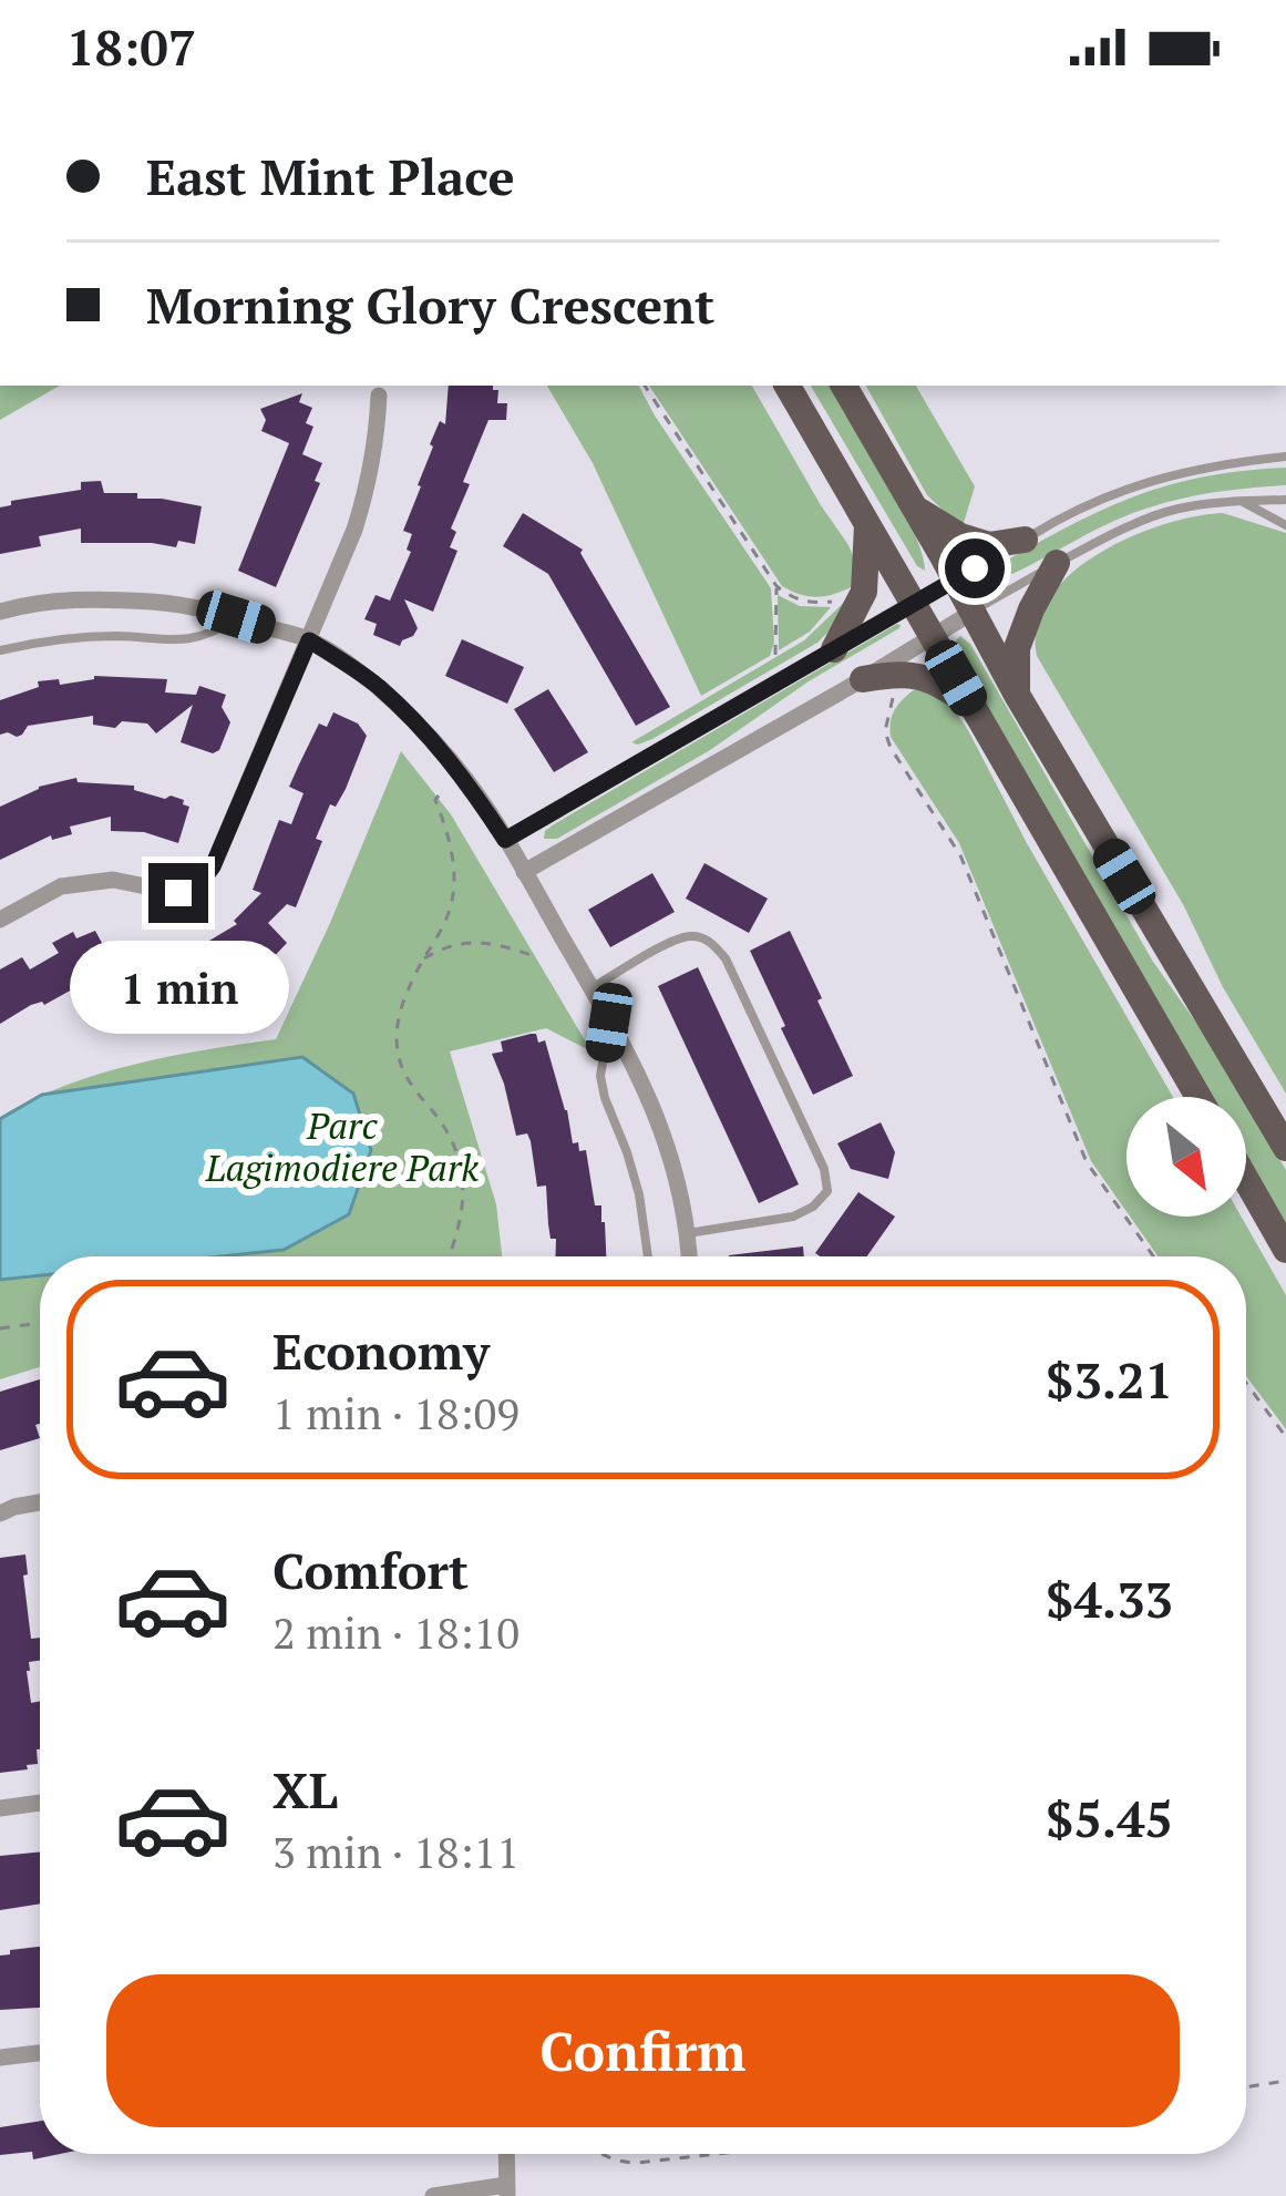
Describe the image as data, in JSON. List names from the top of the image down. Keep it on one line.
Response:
{"parks":["Parc Lagimodiere Park"],"north":"bottom right","page":{"status":"18:07","banner":["East Mint Place","Morning Glory Crescent"],"bubble":"1 min","list":[{"name":"Economy","note":"1 min · 18:09","value":"$3.21"},{"name":"Comfort","note":"2 min · 18:10","value":"$4.33"},{"name":"XL","note":"3 min · 18:11","value":"$5.45"}],"buttons":"Confirm"}}
